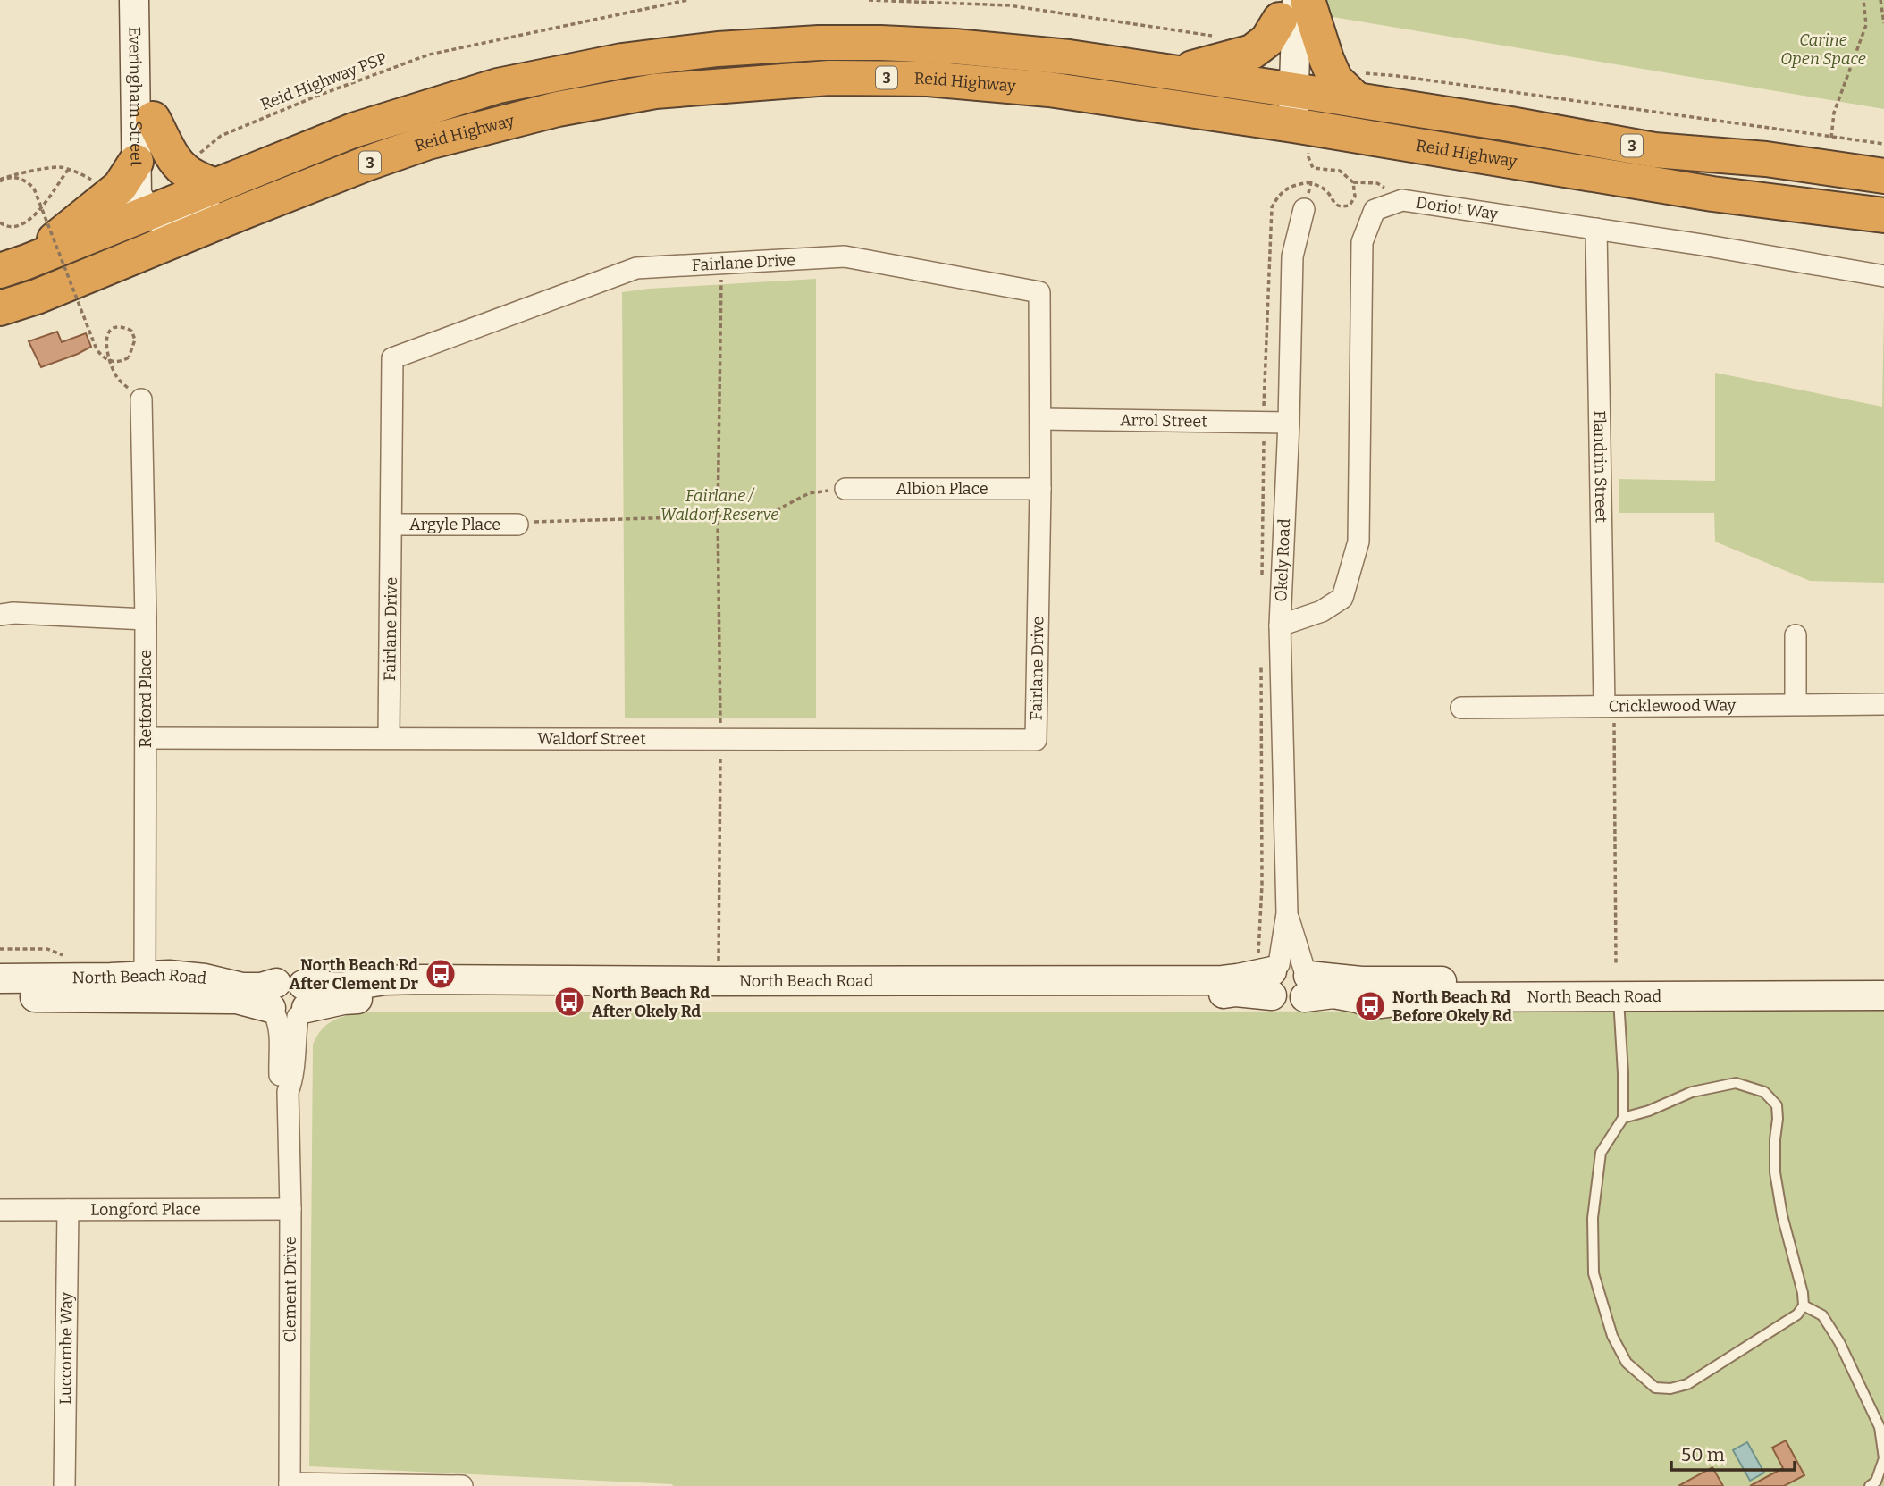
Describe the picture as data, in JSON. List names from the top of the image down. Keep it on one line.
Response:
{"streets":{"highway":["3","Reid Highway"],"main road":["Everingham Street","North Beach Road"],"street":["Doriot Way","Fairlane Drive","Arrol Street","Flandrin Street","Albion Place","Argyle Place","Okely Road","Retford Place","Cricklewood Way","Waldorf Street","Longford Place","Clement Drive","Luccombe Way"],"path":["Reid Highway PSP"]},"crossings":[["3","Everingham Street"],["Doriot Way","Flandrin Street"],["Doriot Way","Okely Road"],["Fairlane Drive","Arrol Street"],["Fairlane Drive","Albion Place"],["Fairlane Drive","Argyle Place"],["Fairlane Drive","Waldorf Street"],["Arrol Street","Okely Road"],["Flandrin Street","Cricklewood Way"],["Okely Road","North Beach Road"],["Retford Place","Waldorf Street"],["Retford Place","North Beach Road"],["North Beach Road","Clement Drive"],["Longford Place","Clement Drive"],["Longford Place","Luccombe Way"]],"parks":["Carine Open Space","Fairlane / Waldorf Reserve"],"places":{"bus stop":["North Beach Rd After Clement Dr","North Beach Rd After Okely Rd","North Beach Rd Before Okely Rd"]},"scale_bar":"50 m"}
